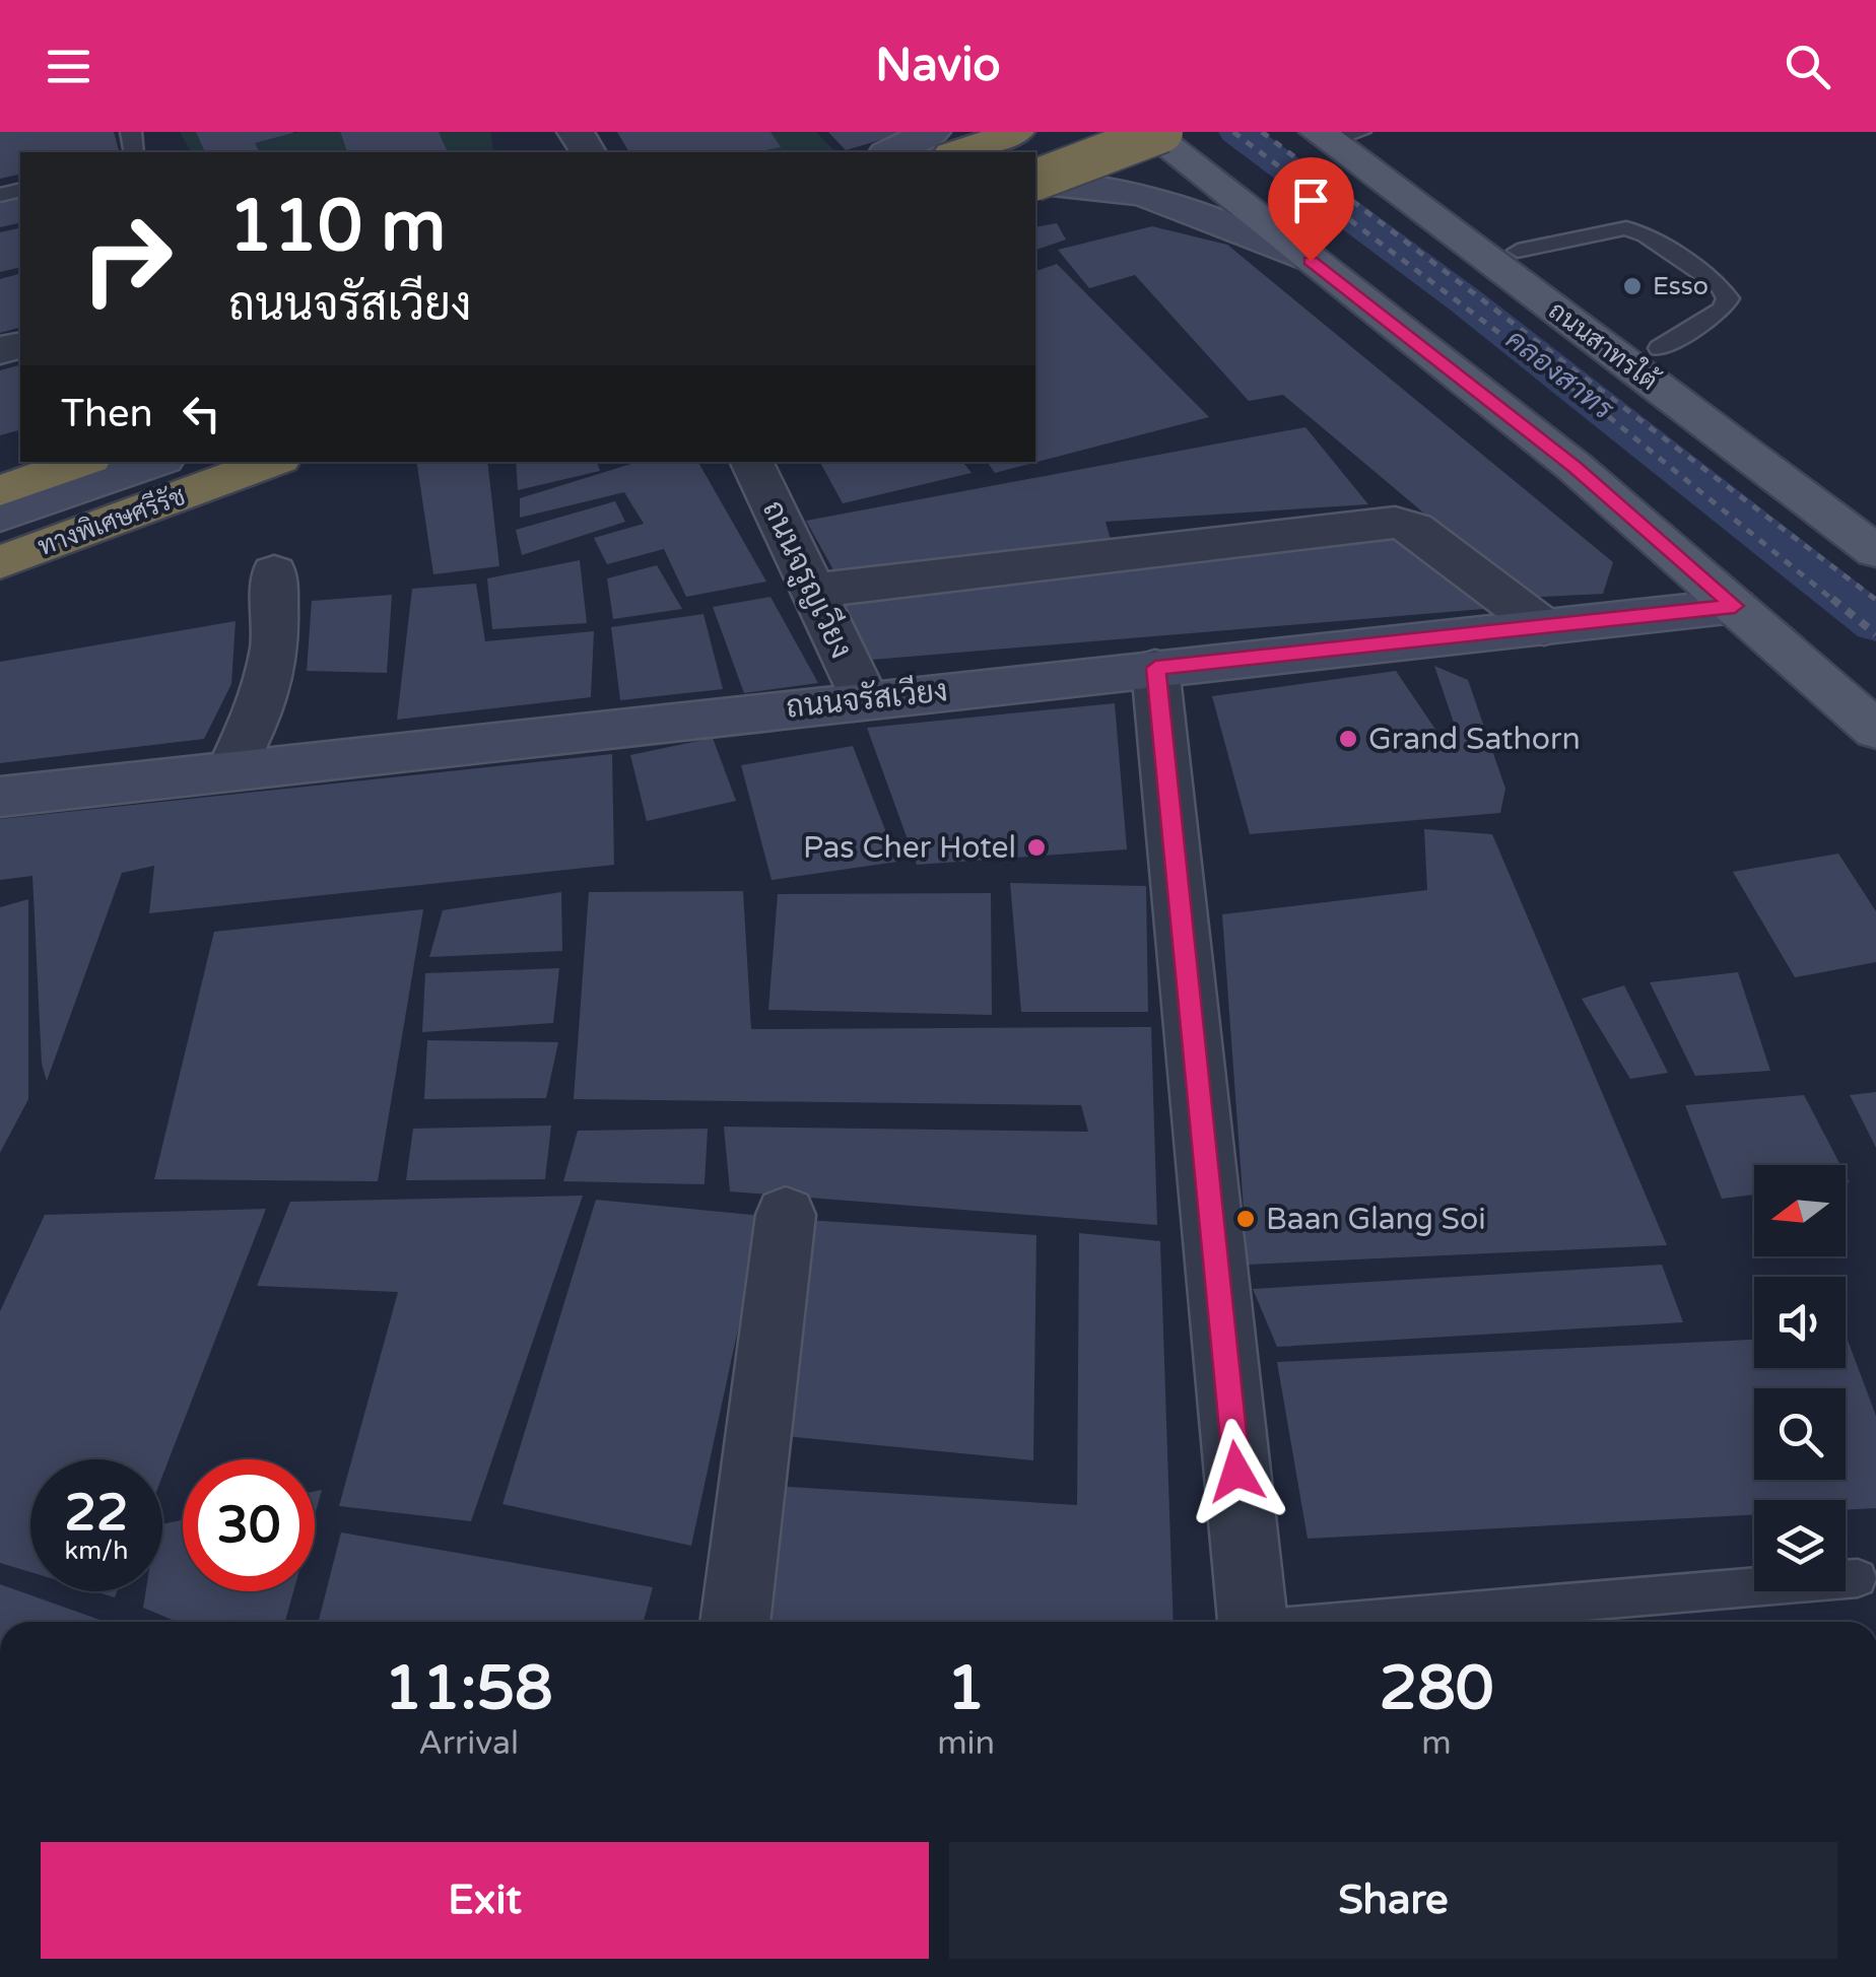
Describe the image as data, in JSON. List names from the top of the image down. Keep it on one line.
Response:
{"streets":{"highway":["ทางพิเศษศรีรัช"],"main road":["ถนนสาทรใต้"],"street":["ถนนจรูญเวียง","ถนนจรัสเวียง"]},"crossings":[["ถนนจรูญเวียง","ถนนจรัสเวียง"]],"water":["คลองสาทร"],"places":["Esso","Grand Sathorn","Pas Cher Hotel","Baan Glang Soi"],"north":"left","page":{"header":"Navio","turn":["110 m","ถนนจรัสเวียง"],"then":"Then","speed":"22 km/h","limit":"30","eta":["11:58","Arrival","1","min","280","m"],"buttons":["Exit","Share"]}}
